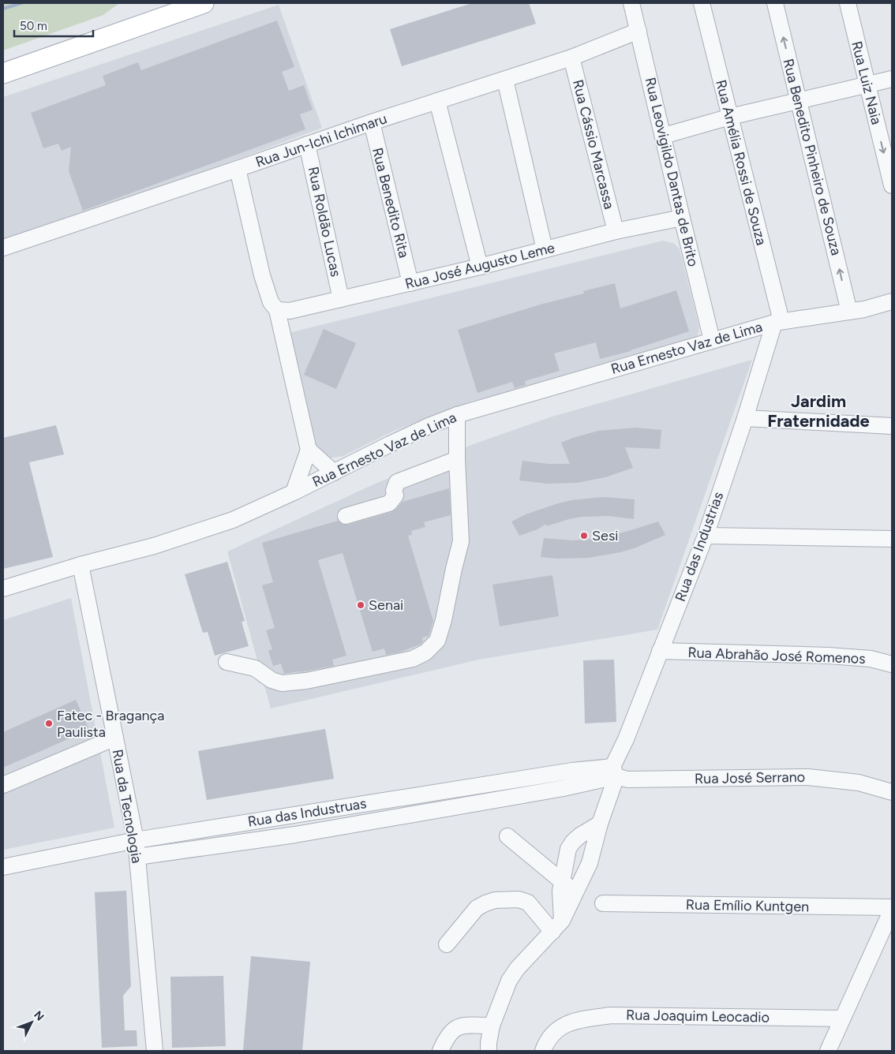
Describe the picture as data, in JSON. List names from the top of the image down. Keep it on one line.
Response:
{"streets":{"street":["Rua Luiz Naia","Rua Jun-Ichi Ichimaru","Rua Cássio Marcassa","Rua Benedito Pinheiro de Souza","Rua Amélia Rossi de Souza","Rua Leovigildo Dantas de Brito","Rua Benedito Rita","Rua Roldão Lucas","Rua José Augusto Leme","Rua Ernesto Vaz de Lima","Rua das Industrias","Rua Abrahão José Romenos","Rua José Serrano","Rua da Tecnologia","Rua das Industruas","Rua Emílio Kuntgen","Rua Joaquim Leocadio"]},"crossings":[["Rua Jun-Ichi Ichimaru","Rua Cássio Marcassa"],["Rua Jun-Ichi Ichimaru","Rua Leovigildo Dantas de Brito"],["Rua Jun-Ichi Ichimaru","Rua Benedito Rita"],["Rua Jun-Ichi Ichimaru","Rua Roldão Lucas"],["Rua Cássio Marcassa","Rua José Augusto Leme"],["Rua Benedito Pinheiro de Souza","Rua Ernesto Vaz de Lima"],["Rua Amélia Rossi de Souza","Rua Ernesto Vaz de Lima"],["Rua Amélia Rossi de Souza","Rua das Industrias"],["Rua Leovigildo Dantas de Brito","Rua José Augusto Leme"],["Rua Leovigildo Dantas de Brito","Rua Ernesto Vaz de Lima"],["Rua Benedito Rita","Rua José Augusto Leme"],["Rua Roldão Lucas","Rua José Augusto Leme"],["Rua Ernesto Vaz de Lima","Rua das Industrias"],["Rua Ernesto Vaz de Lima","Rua da Tecnologia"],["Rua das Industrias","Rua Abrahão José Romenos"],["Rua das Industrias","Rua José Serrano"],["Rua das Industrias","Rua das Industruas"],["Rua José Serrano","Rua das Industruas"],["Rua da Tecnologia","Rua das Industruas"]],"one_way":["Rua Luiz Naia","Rua Benedito Pinheiro de Souza"],"districts":["Jardim Fraternidade"],"places":["Sesi","Senai","Fatec - Bragança Paulista"],"scale_bar":"50 m","north":"top right"}
